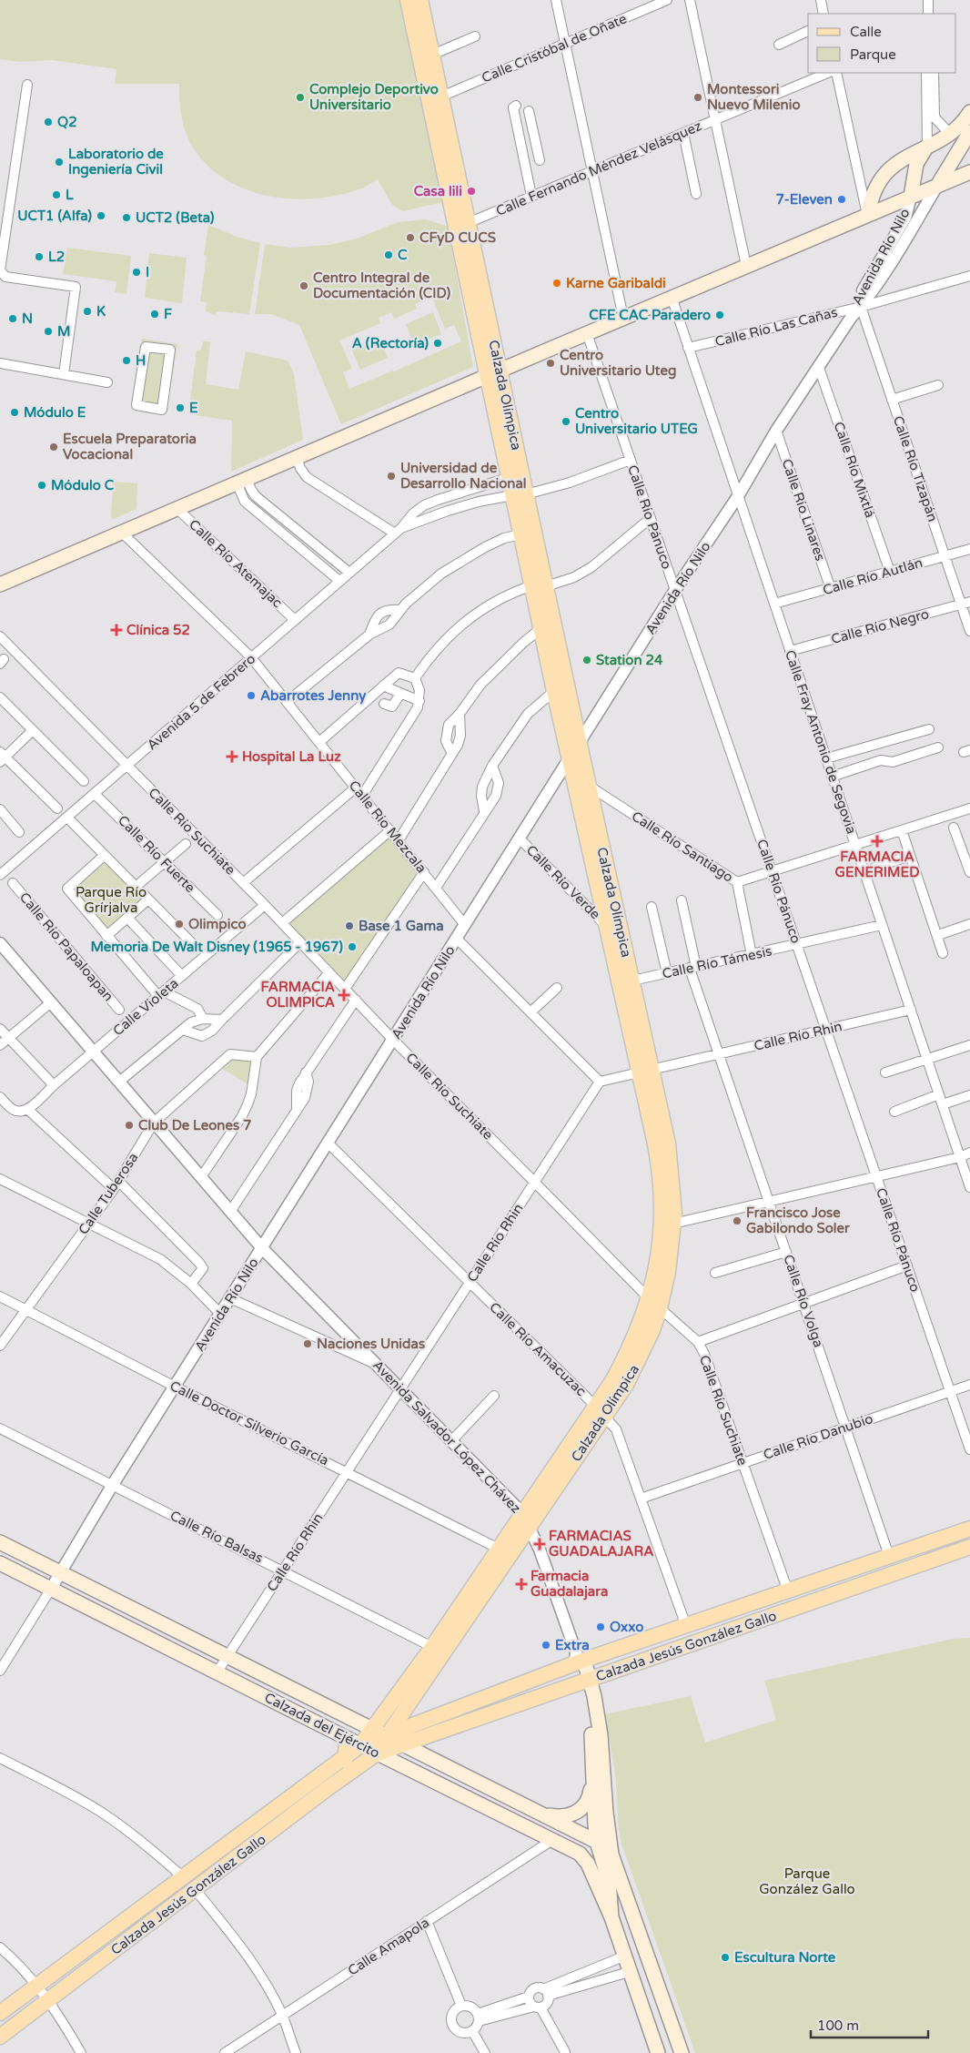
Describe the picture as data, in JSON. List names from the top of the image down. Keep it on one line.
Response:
{"streets":{"main road":["Avenida Río Nilo","Calzada Olímpica","Avenida Salvador López Chávez","Calzada Jesús González Gallo","Calzada del Ejército"],"street":["Calle Cristóbal de Oñate","Calle Fernando Méndez Velásquez","Calle Río Las Cañas","Calle Río Tizapán","Calle Río Mixtlá","Calle Río Linares","Calle Río Pánuco","Calle Río Atemajac","Calle Río Autlán","Calle Río Negro","Avenida 5 de Febrero","Calle Fray Antonio de Segovia","Calle Río Mezcala","Calle Río Suchiate","Calle Río Santiago","Calle Río Fuerte","Calle Río Verde","Calle Río Papaloapan","Calle Río Támesis","Calle Violeta","Calle Río Rhin","Calle Tuberosa","Calle Río Volga","Calle Río Amacuzac","Calle Doctor Silverio García","Calle Río Danubio","Calle Río Balsas","Calle Amapola"]},"crossings":[["Calle Cristóbal de Oñate","Calzada Olímpica"],["Calle Fernando Méndez Velásquez","Calzada Olímpica"],["Avenida Río Nilo","Calle Río Las Cañas"],["Avenida Río Nilo","Calzada Olímpica"],["Avenida Río Nilo","Calle Río Tizapán"],["Avenida Río Nilo","Calle Río Mixtlá"],["Avenida Río Nilo","Calle Río Linares"],["Avenida Río Nilo","Calle Río Pánuco"],["Avenida Río Nilo","Calle Fray Antonio de Segovia"],["Avenida Río Nilo","Calle Río Mezcala"],["Avenida Río Nilo","Calle Río Suchiate"],["Avenida Río Nilo","Calle Río Verde"],["Avenida Río Nilo","Calle Río Amacuzac"],["Avenida Río Nilo","Calle Doctor Silverio García"],["Avenida Río Nilo","Avenida Salvador López Chávez"],["Avenida Río Nilo","Calle Río Balsas"],["Avenida Río Nilo","Calzada del Ejército"],["Calle Río Las Cañas","Calle Río Tizapán"],["Calle Río Las Cañas","Calle Fray Antonio de Segovia"],["Calzada Olímpica","Avenida 5 de Febrero"],["Calzada Olímpica","Calle Río Suchiate"],["Calzada Olímpica","Calle Río Santiago"],["Calzada Olímpica","Calle Río Verde"],["Calzada Olímpica","Calle Río Támesis"],["Calzada Olímpica","Calle Río Rhin"],["Calzada Olímpica","Calle Río Amacuzac"],["Calzada Olímpica","Calle Doctor Silverio García"],["Calzada Olímpica","Avenida Salvador López Chávez"],["Calzada Olímpica","Calle Río Balsas"],["Calzada Olímpica","Calzada Jesús González Gallo"],["Calzada Olímpica","Calzada del Ejército"],["Calle Río Tizapán","Calle Río Autlán"],["Calle Río Tizapán","Calle Río Negro"],["Calle Río Mixtlá","Calle Río Autlán"],["Calle Río Linares","Calle Río Autlán"],["Calle Río Pánuco","Avenida 5 de Febrero"],["Calle Río Pánuco","Calle Río Támesis"],["Calle Río Pánuco","Calle Río Rhin"],["Calle Río Pánuco","Calle Río Danubio"],["Calle Río Atemajac","Avenida 5 de Febrero"],["Calle Río Autlán","Calle Fray Antonio de Segovia"],["Calle Río Negro","Calle Fray Antonio de Segovia"],["Avenida 5 de Febrero","Calle Río Mezcala"],["Avenida 5 de Febrero","Calle Río Suchiate"],["Avenida 5 de Febrero","Calle Río Fuerte"],["Calle Fray Antonio de Segovia","Calle Río Támesis"],["Calle Fray Antonio de Segovia","Calle Río Rhin"],["Calle Río Suchiate","Calle Violeta"],["Calle Río Suchiate","Calle Río Rhin"],["Calle Río Suchiate","Calle Río Danubio"],["Calle Río Suchiate","Calzada Jesús González Gallo"],["Calle Río Santiago","Calle Río Támesis"],["Calle Río Támesis","Calle Río Volga"],["Calle Violeta","Avenida Salvador López Chávez"],["Calle Río Rhin","Calle Río Volga"],["Calle Río Rhin","Calle Río Amacuzac"],["Calle Río Rhin","Calle Doctor Silverio García"],["Calle Río Rhin","Avenida Salvador López Chávez"],["Calle Río Rhin","Calle Río Balsas"],["Calle Río Rhin","Calzada del Ejército"],["Calle Tuberosa","Calle Doctor Silverio García"],["Calle Tuberosa","Avenida Salvador López Chávez"],["Calle Río Volga","Calle Río Danubio"],["Calle Río Volga","Calzada Jesús González Gallo"],["Calle Río Amacuzac","Calle Río Danubio"],["Calle Río Amacuzac","Calzada Jesús González Gallo"],["Avenida Salvador López Chávez","Calzada Jesús González Gallo"],["Avenida Salvador López Chávez","Calzada del Ejército"],["Calzada Jesús González Gallo","Calzada del Ejército"],["Calzada del Ejército","Calle Amapola"]],"parks":["Parque Río Grírjalva","Parque González Gallo"],"places":{"other":["Complejo Deportivo Universitario","Montessori Nuevo Milenio","Q2","Laboratorio de Ingeniería Civil","Casa lili","L","7-Eleven","UCT1 (Alfa)","UCT2 (Beta)","CFyD CUCS","C","L2","I","Karne Garibaldi","Centro Integral de Documentación (CID)","K","F","CFE CAC Paradero","N","M","A (Rectoría)","H","Centro Universitario Uteg","E","Módulo E","Centro Universitario UTEG","Escuela Preparatoria Vocacional","Universidad de Desarrollo Nacional","Módulo C","Station 24","Abarrotes Jenny","Olimpico","Base 1 Gama","Memoria De Walt Disney (1965 - 1967)","Club De Leones 7","Francisco Jose Gabilondo Soler","Naciones Unidas","Oxxo","Extra","Escultura Norte"],"health":["Clínica 52","Hospital La Luz","FARMACIA GENERIMED","FARMACIA OLIMPICA","FARMACIAS GUADALAJARA","Farmacia Guadalajara"]},"legend":["Calle","Parque"],"scale_bar":"100 m"}
